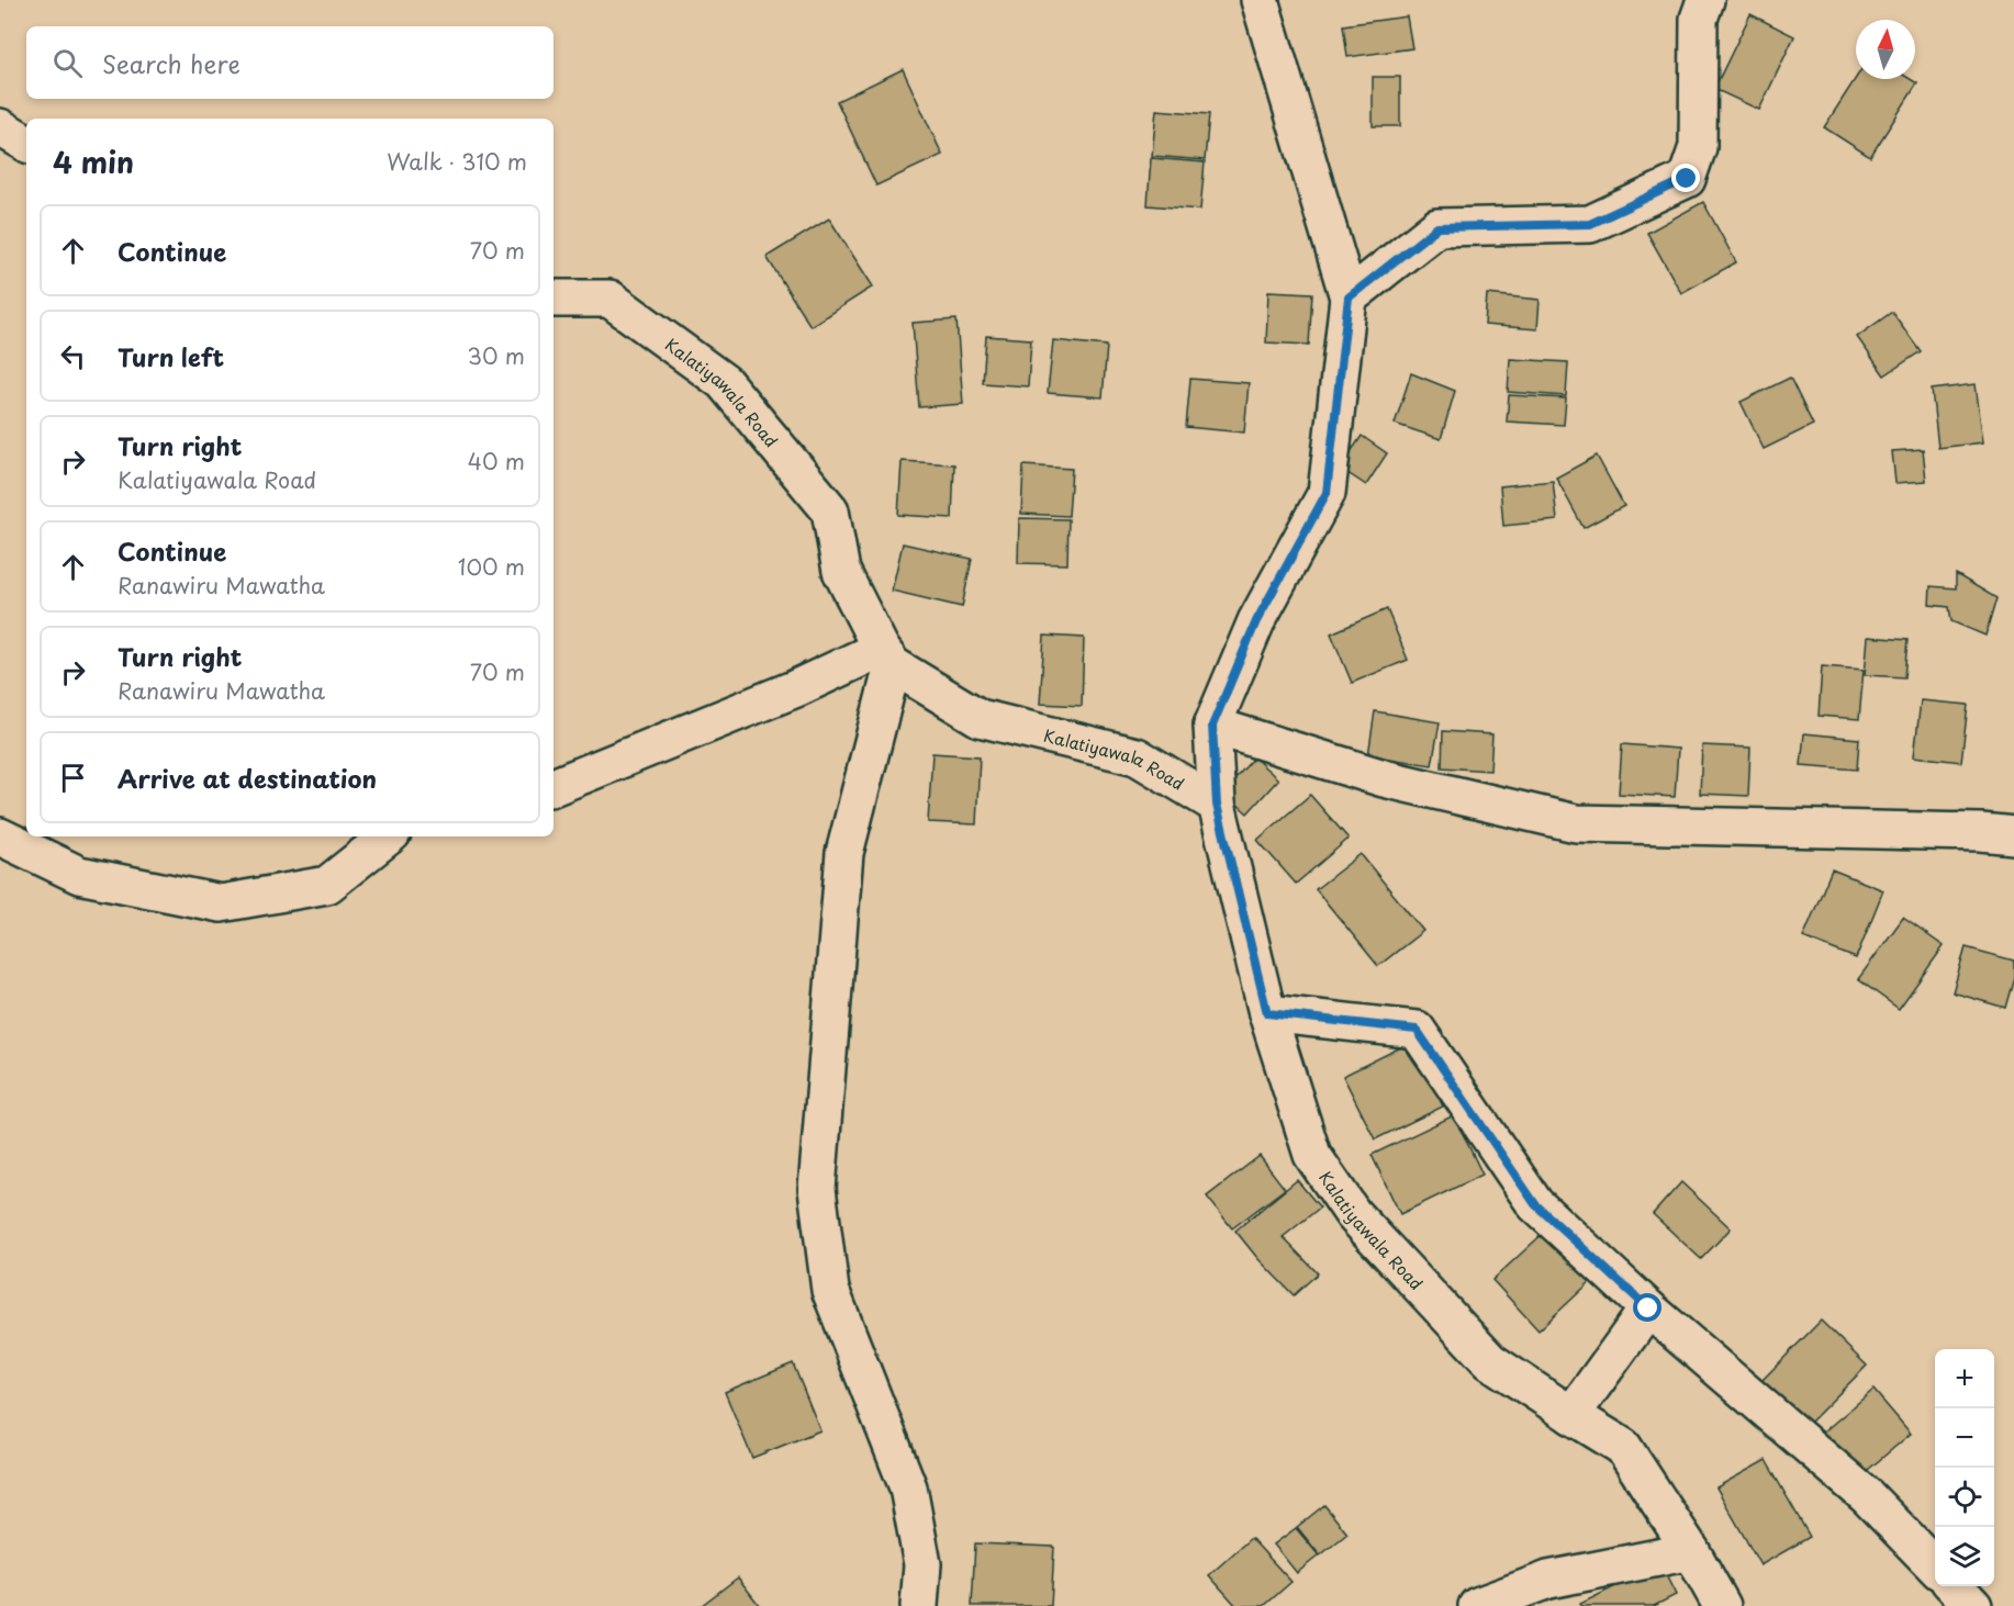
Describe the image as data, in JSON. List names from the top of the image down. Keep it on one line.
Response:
{"streets":{"street":["Kalatiyawala Road"]},"north":"top","page":{"search":"Search here","heading":["4 min","Walk · 310 m"],"list":[["Continue","70 m"],["Turn left","30 m"],["Turn right","Kalatiyawala Road","40 m"],["Continue","Ranawiru Mawatha","100 m"],["Turn right","Ranawiru Mawatha","70 m"],"Arrive at destination"],"map_buttons":["+","−"]}}
